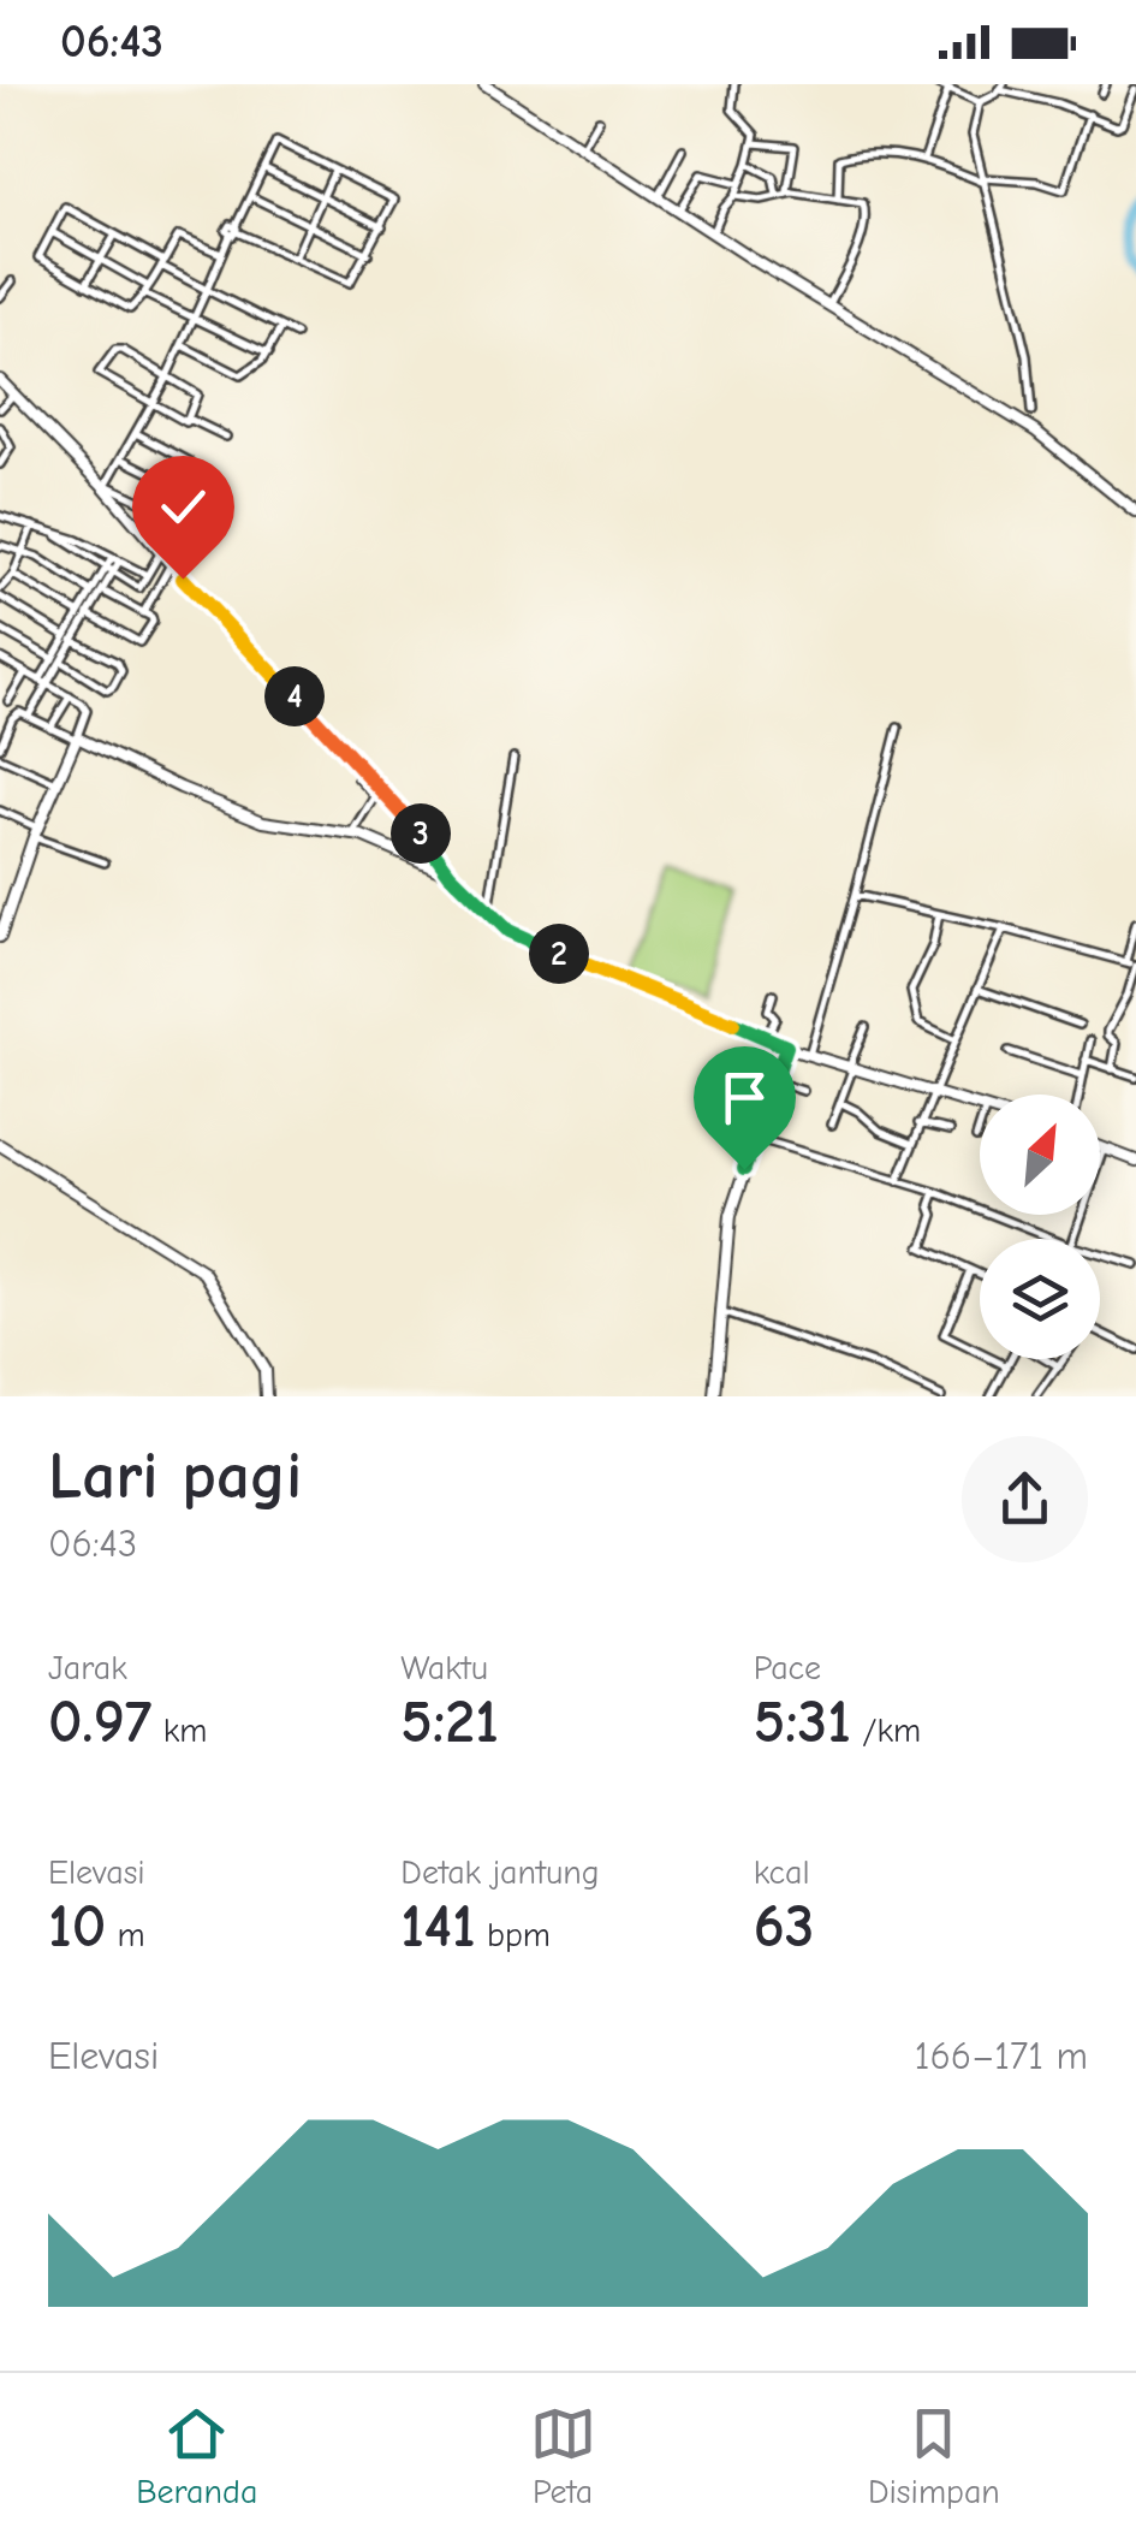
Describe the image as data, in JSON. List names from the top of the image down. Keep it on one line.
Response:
{"north":"top right","page":{"status":"06:43","pins":["4","3","2"],"heading":["Lari pagi","06:43"],"stats":[["Jarak","0.97 km"],["Waktu","5:21"],["Pace","5:31 /km"],["Elevasi","10 m"],["Detak jantung","141 bpm"],["kcal","63"]],"chart":["Elevasi","166–171 m"],"tabs":["Beranda","Peta","Disimpan"]}}
